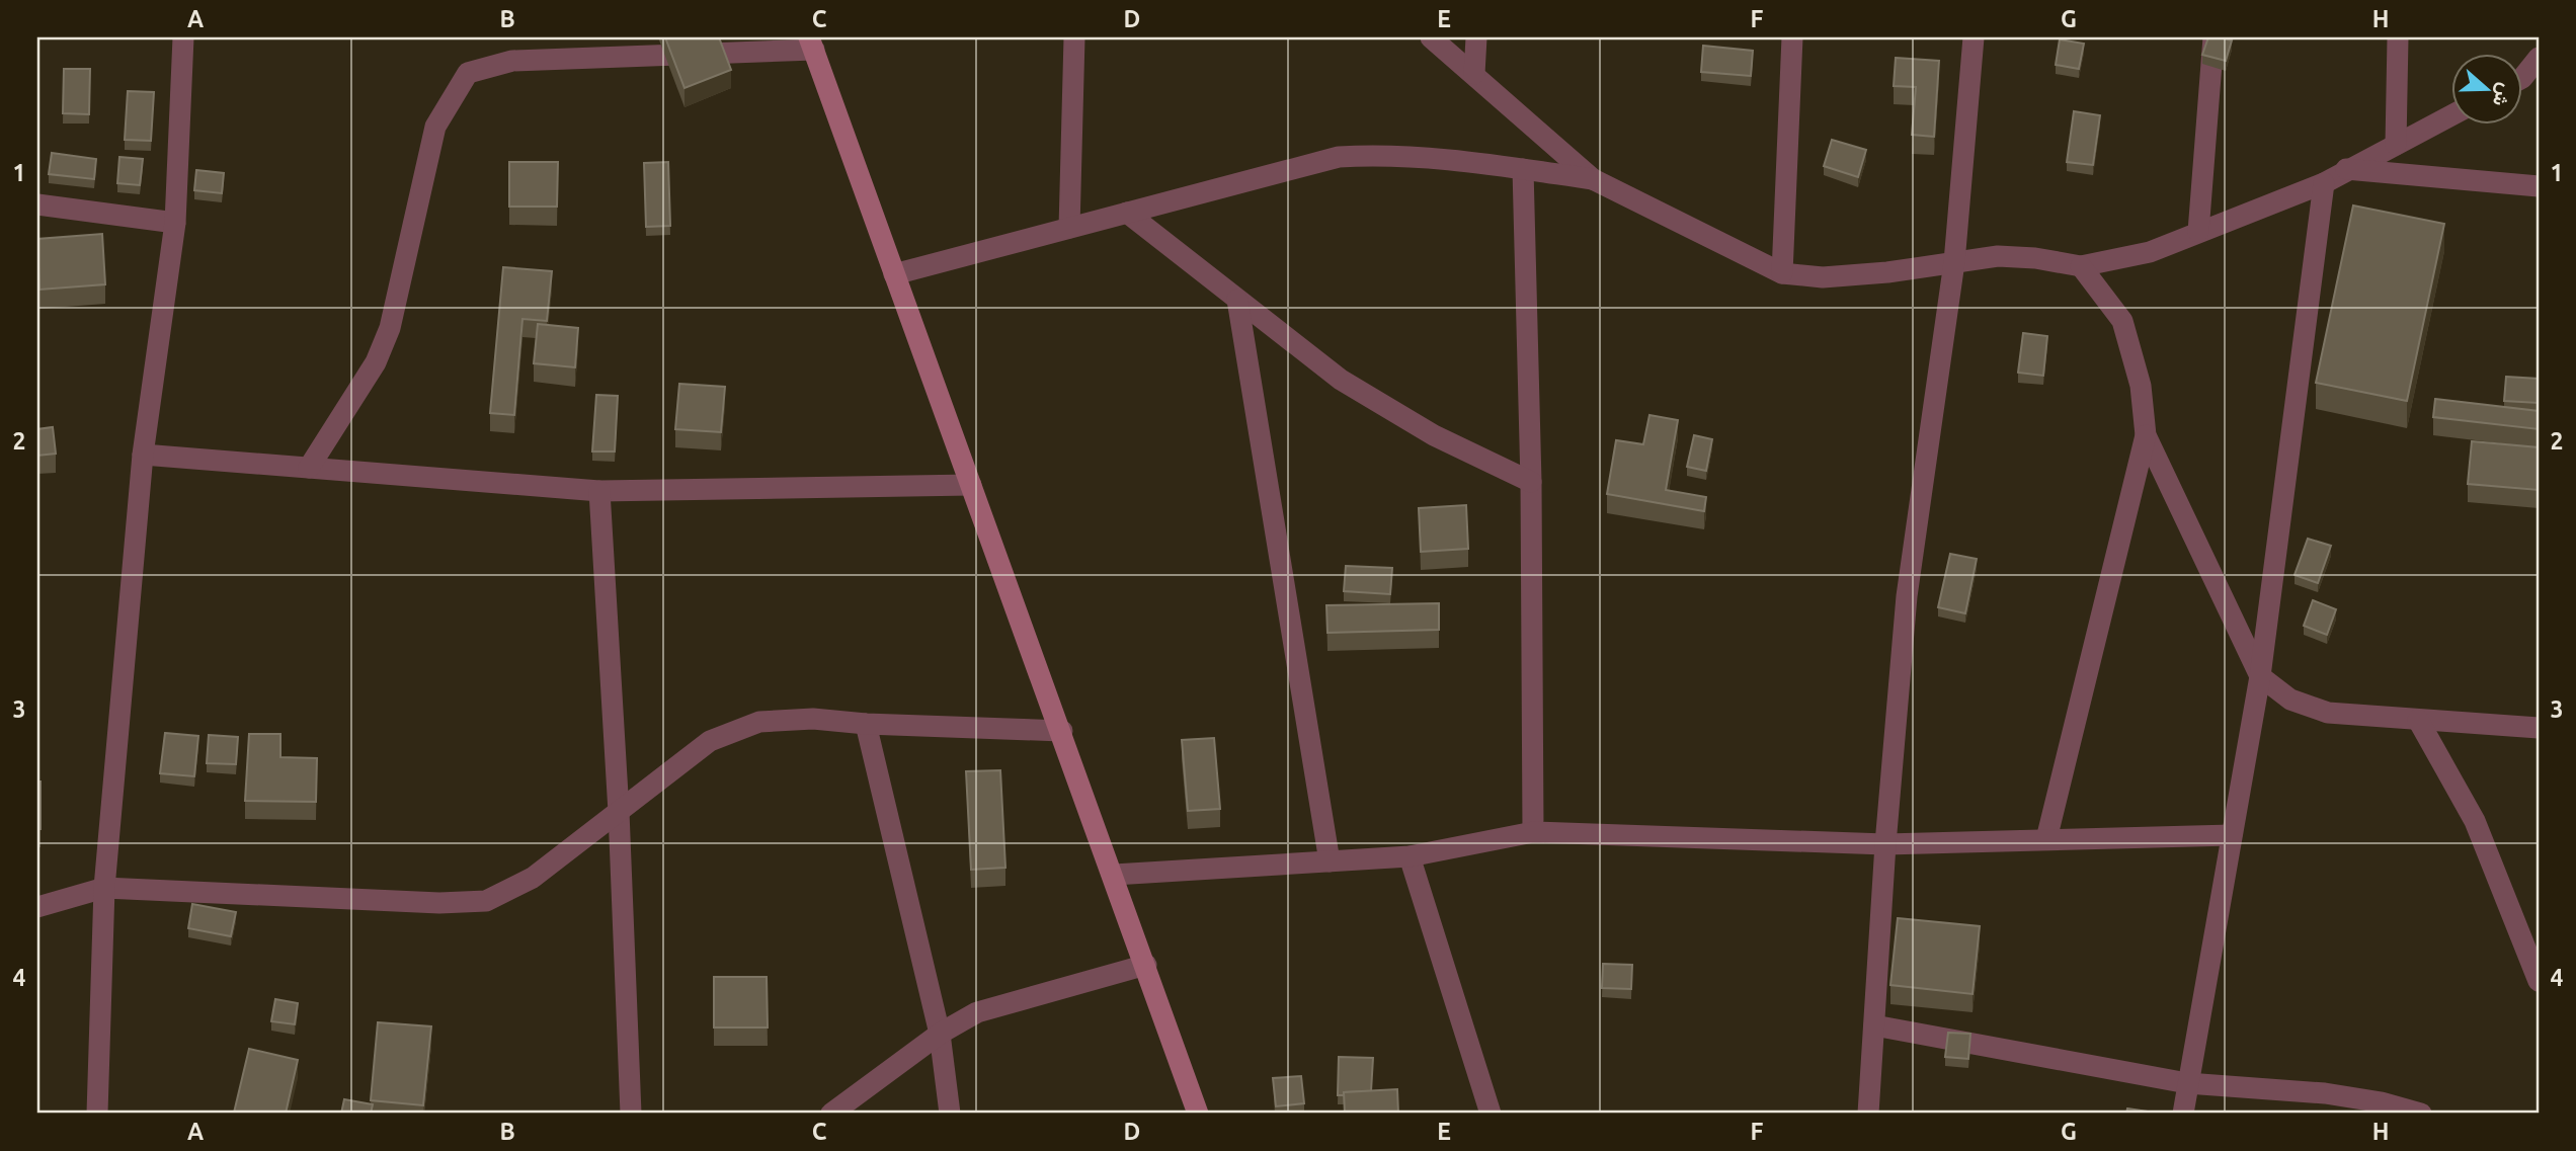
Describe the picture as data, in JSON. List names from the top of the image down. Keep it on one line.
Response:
{"north":"right","grid":{"columns":["A","B","C","D","E","F","G","H"],"rows":["1","2","3","4"]}}
